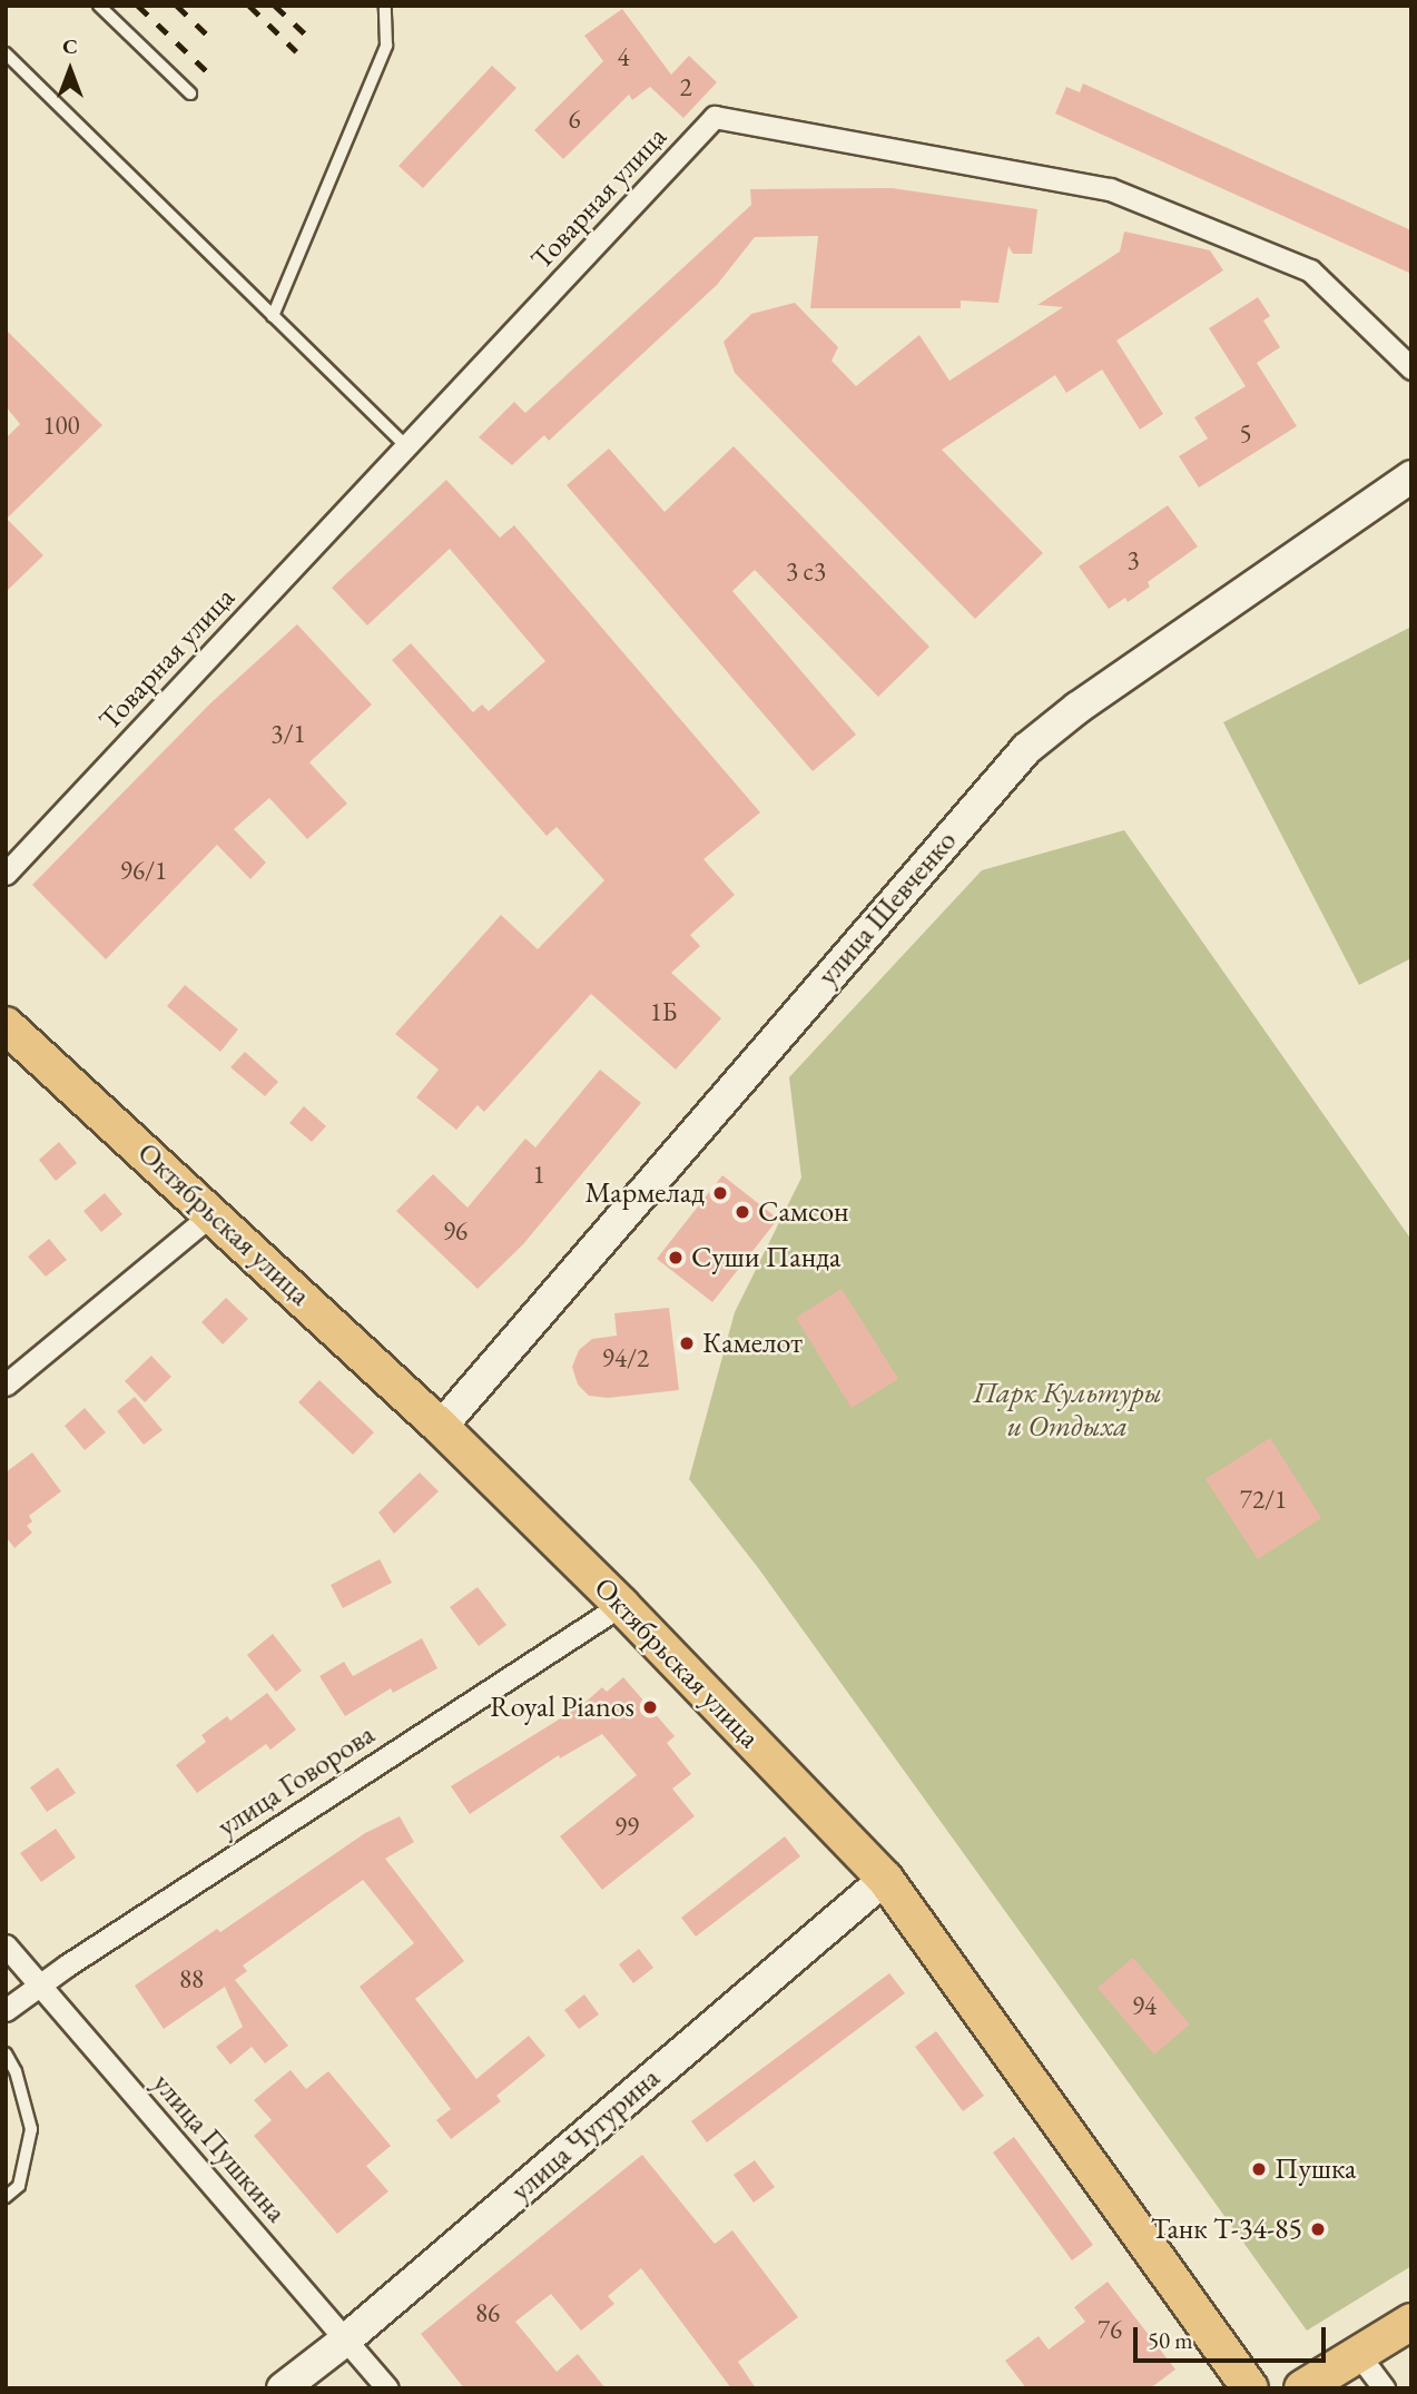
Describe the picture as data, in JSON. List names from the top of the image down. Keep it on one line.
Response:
{"streets":{"main road":["Октябрьская улица"],"street":["Товарная улица","улица Шевченко","улица Говорова","улица Чугурина","улица Пушкина"]},"crossings":[["улица Шевченко","Октябрьская улица"],["Октябрьская улица","улица Говорова"],["Октябрьская улица","улица Чугурина"],["улица Говорова","улица Пушкина"],["улица Чугурина","улица Пушкина"]],"parks":["Парк Культуры и Отдыха"],"places":["Мармелад","Самсон","Суши Панда","Камелот","Royal Pianos","Пушка","Танк Т-34-85"],"house_numbers":["4","2","6","100","5","3","3 с3","3/1","96/1","1Б","1","96","94/2","72/1","99","88","94","86","76"],"scale_bar":"50 m","north":"top"}
